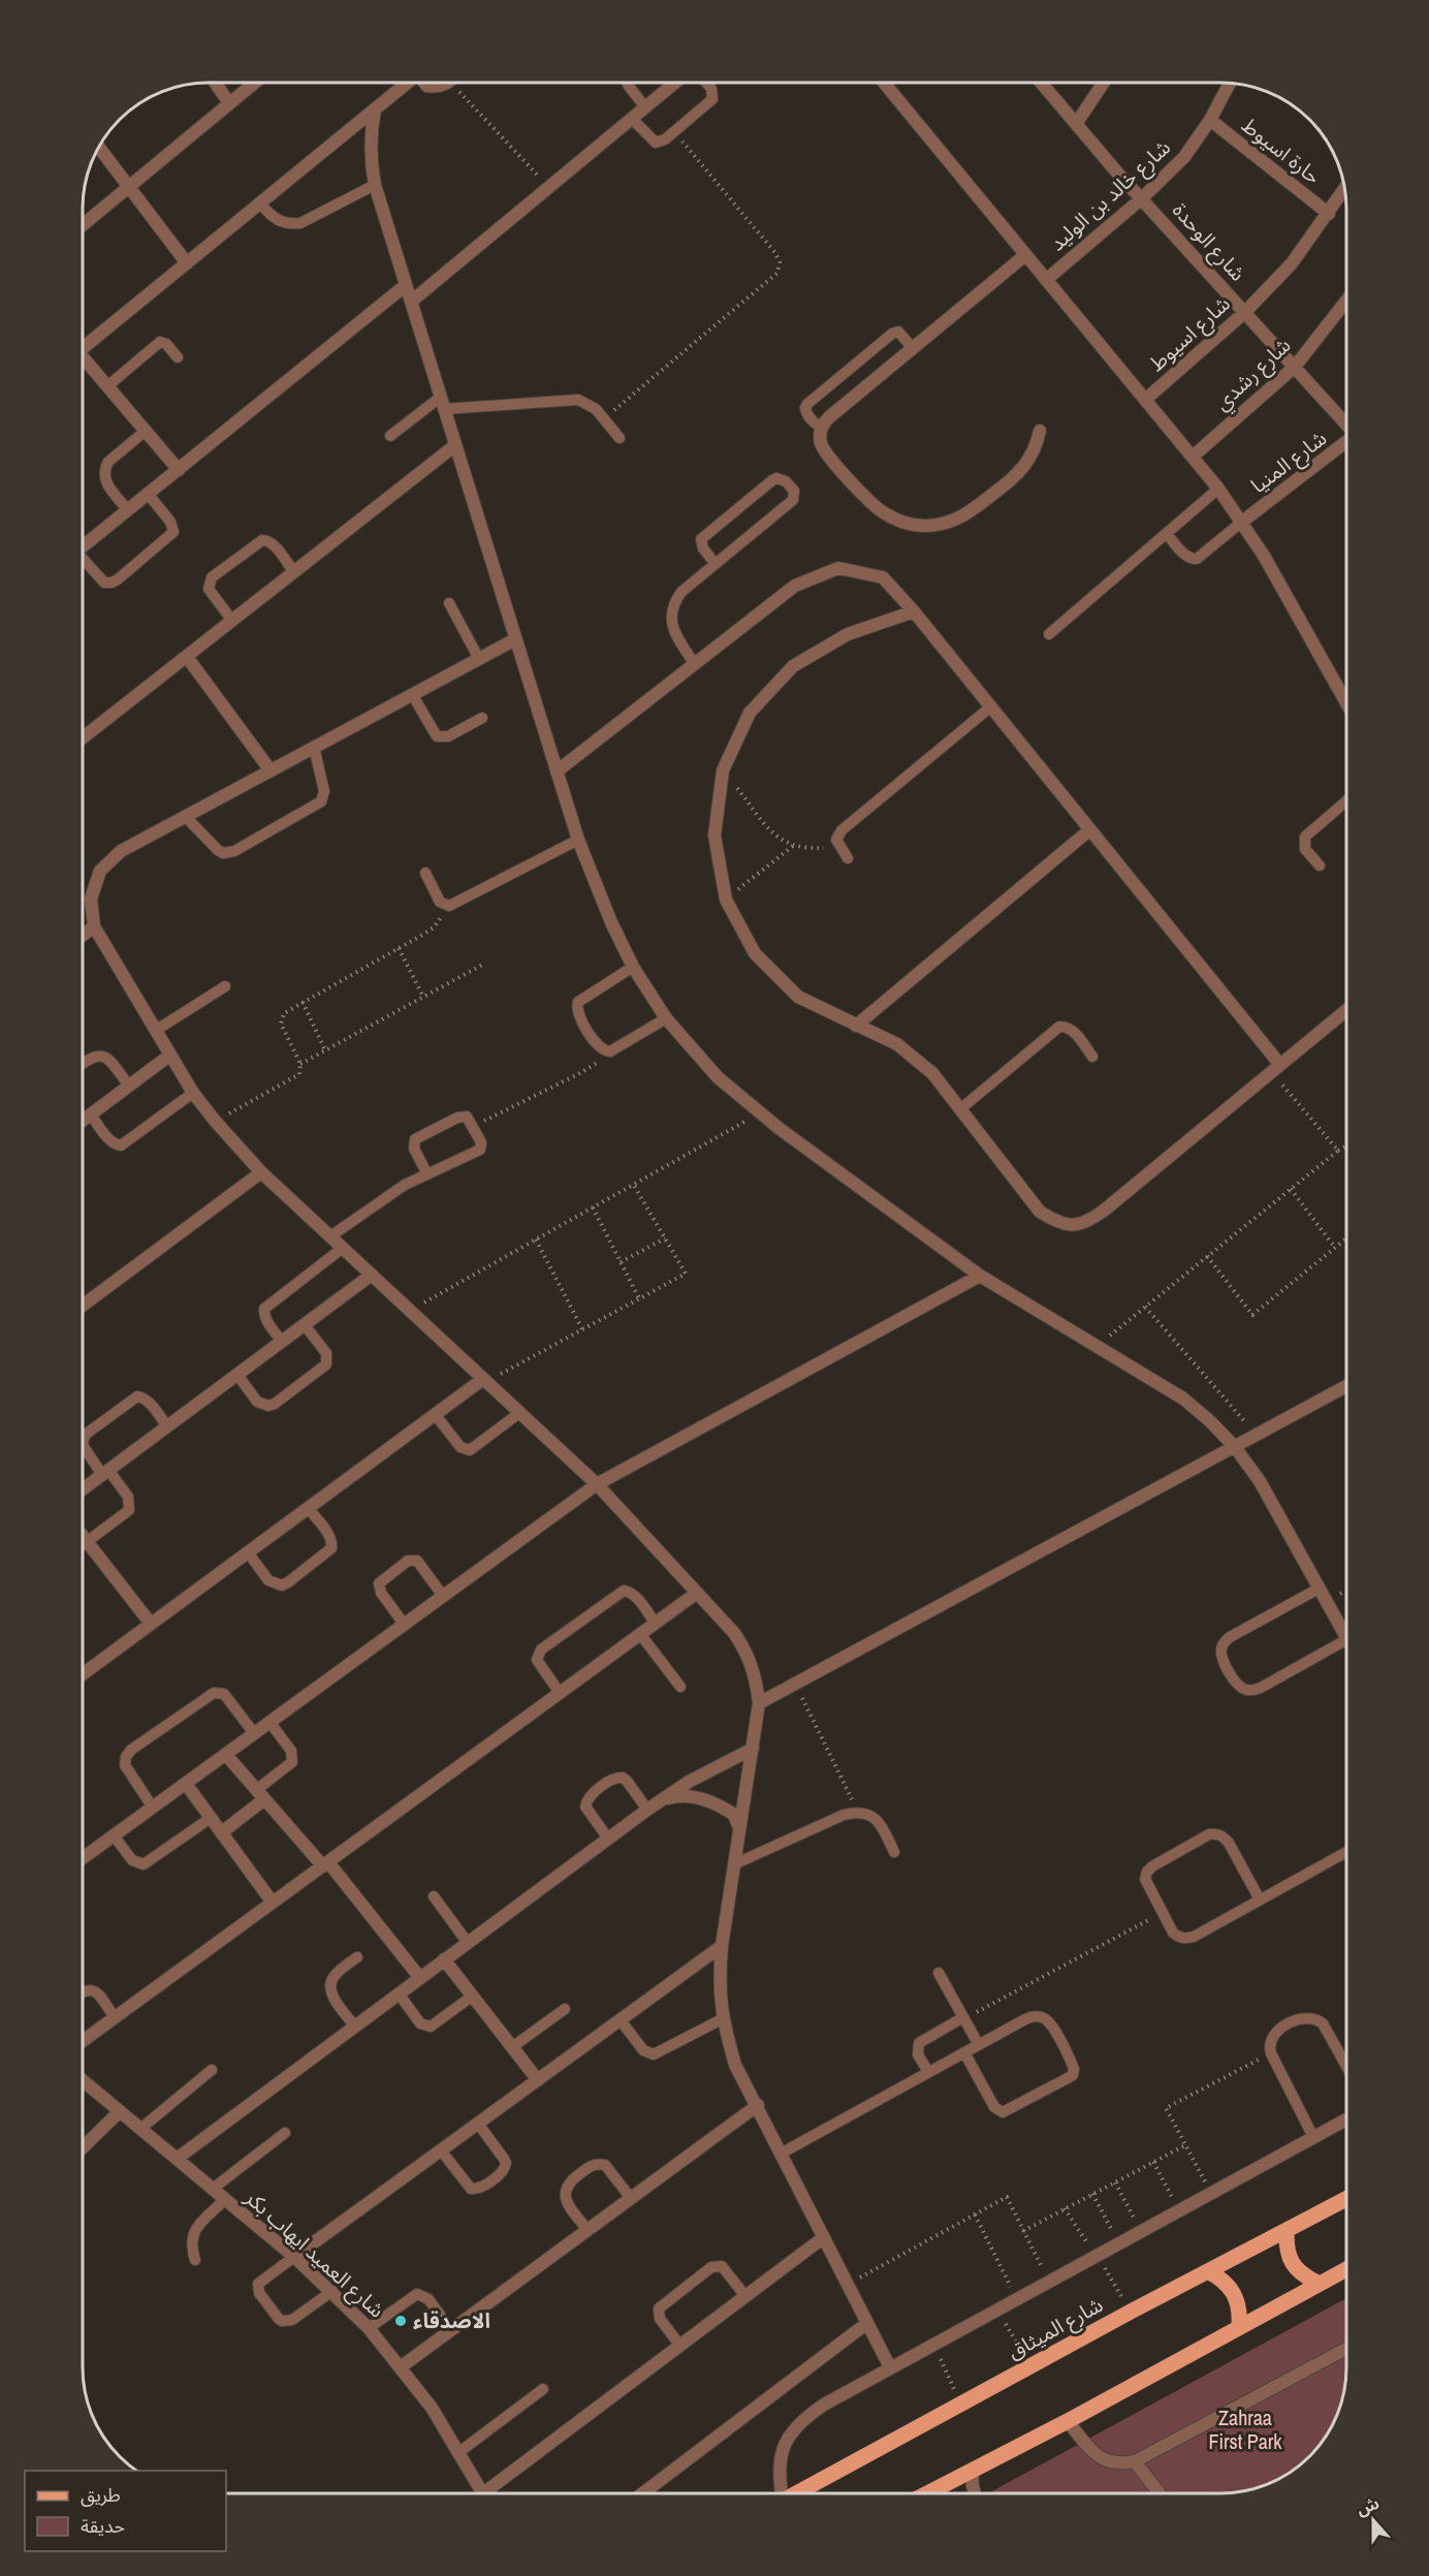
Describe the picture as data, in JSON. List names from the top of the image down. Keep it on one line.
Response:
{"streets":{"main road":["شارع الميثاق"],"street":["حارة اسيوط","شارع خالد بن الوليد","شارع الوحدة","شارع اسيوط","شارع رشدي","شارع المنيا","شارع العميد ايهاب بكر"]},"crossings":[["حارة اسيوط","شارع خالد بن الوليد"],["حارة اسيوط","شارع اسيوط"],["شارع خالد بن الوليد","شارع الوحدة"],["شارع الوحدة","شارع اسيوط"],["شارع الوحدة","شارع رشدي"]],"parks":["Zahraa First Park"],"places":["الاصدقاء"],"legend":["طريق","حديقة"],"north":"top"}
